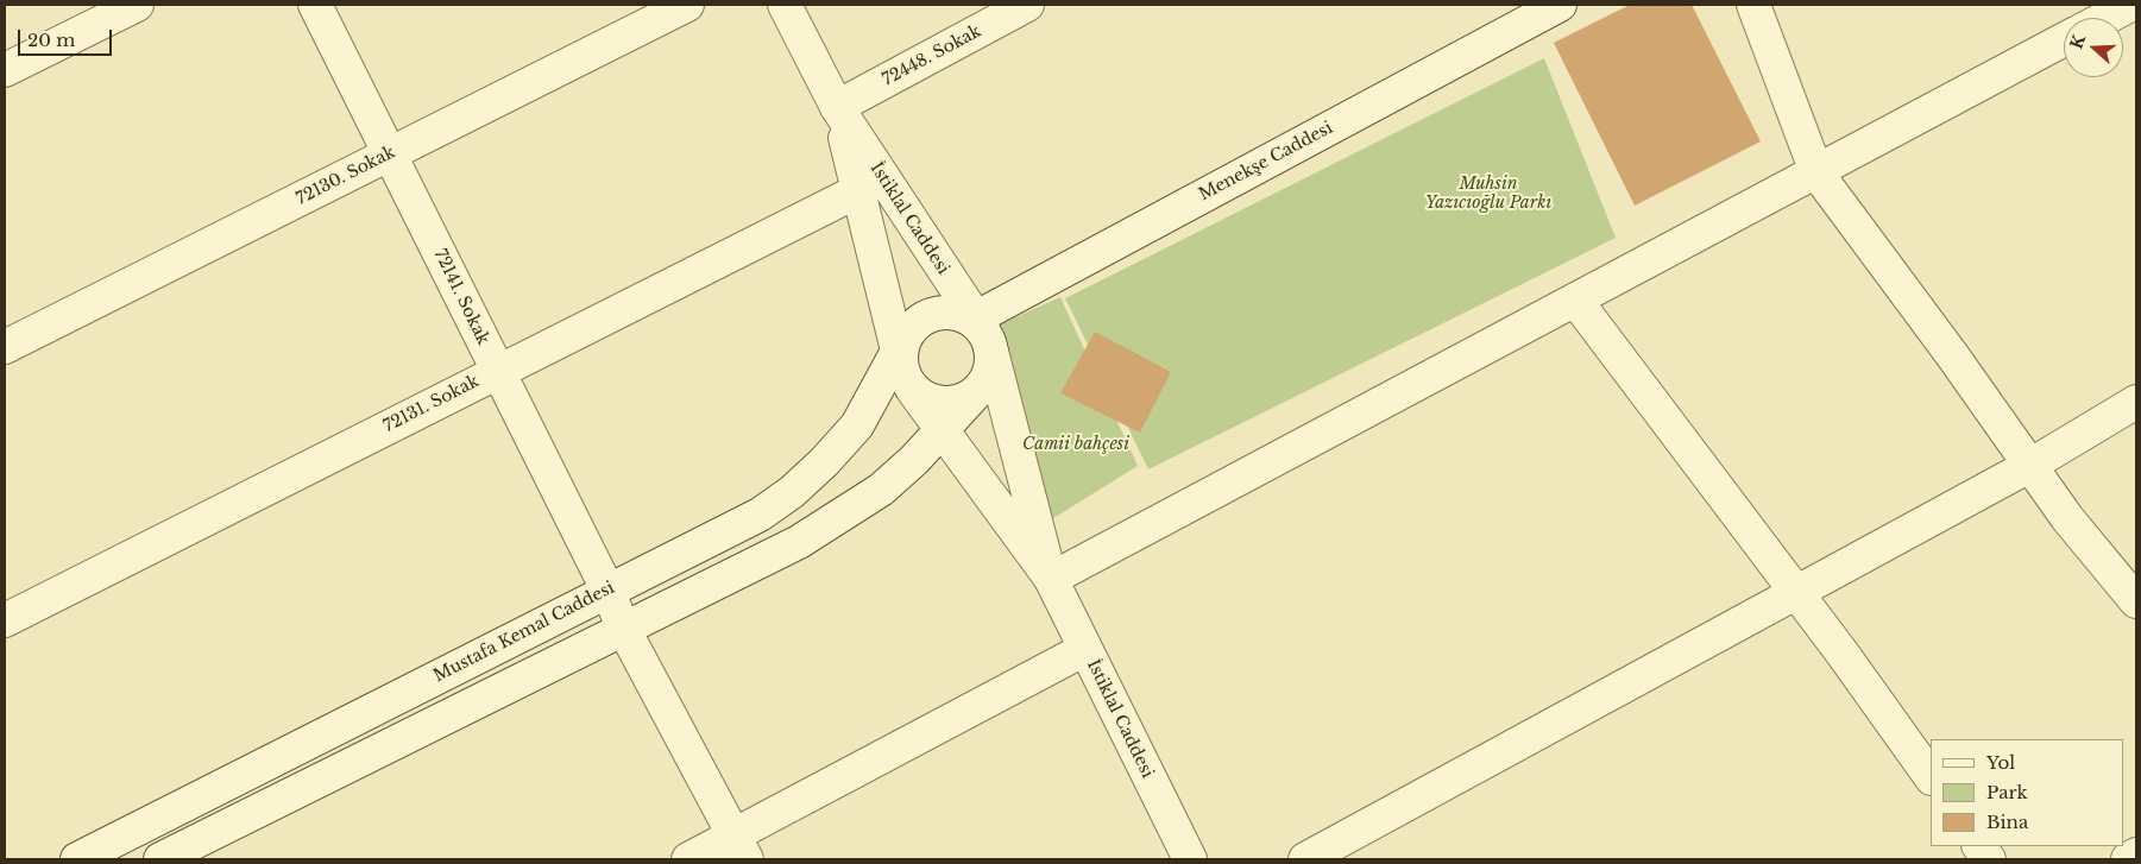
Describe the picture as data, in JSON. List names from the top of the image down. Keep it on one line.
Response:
{"streets":{"street":["72448. Sokak","Menekşe Caddesi","72130. Sokak","İstiklal Caddesi","72141. Sokak","72131. Sokak","Mustafa Kemal Caddesi"]},"crossings":[["72448. Sokak","İstiklal Caddesi"],["Menekşe Caddesi","İstiklal Caddesi"],["72130. Sokak","72141. Sokak"],["İstiklal Caddesi","72131. Sokak"],["İstiklal Caddesi","Mustafa Kemal Caddesi"],["72141. Sokak","72131. Sokak"],["72141. Sokak","Mustafa Kemal Caddesi"]],"parks":["Muhsin Yazıcıoğlu Parkı","Camii bahçesi"],"legend":["Yol","Park","Bina"],"scale_bar":"20 m","north":"left"}
